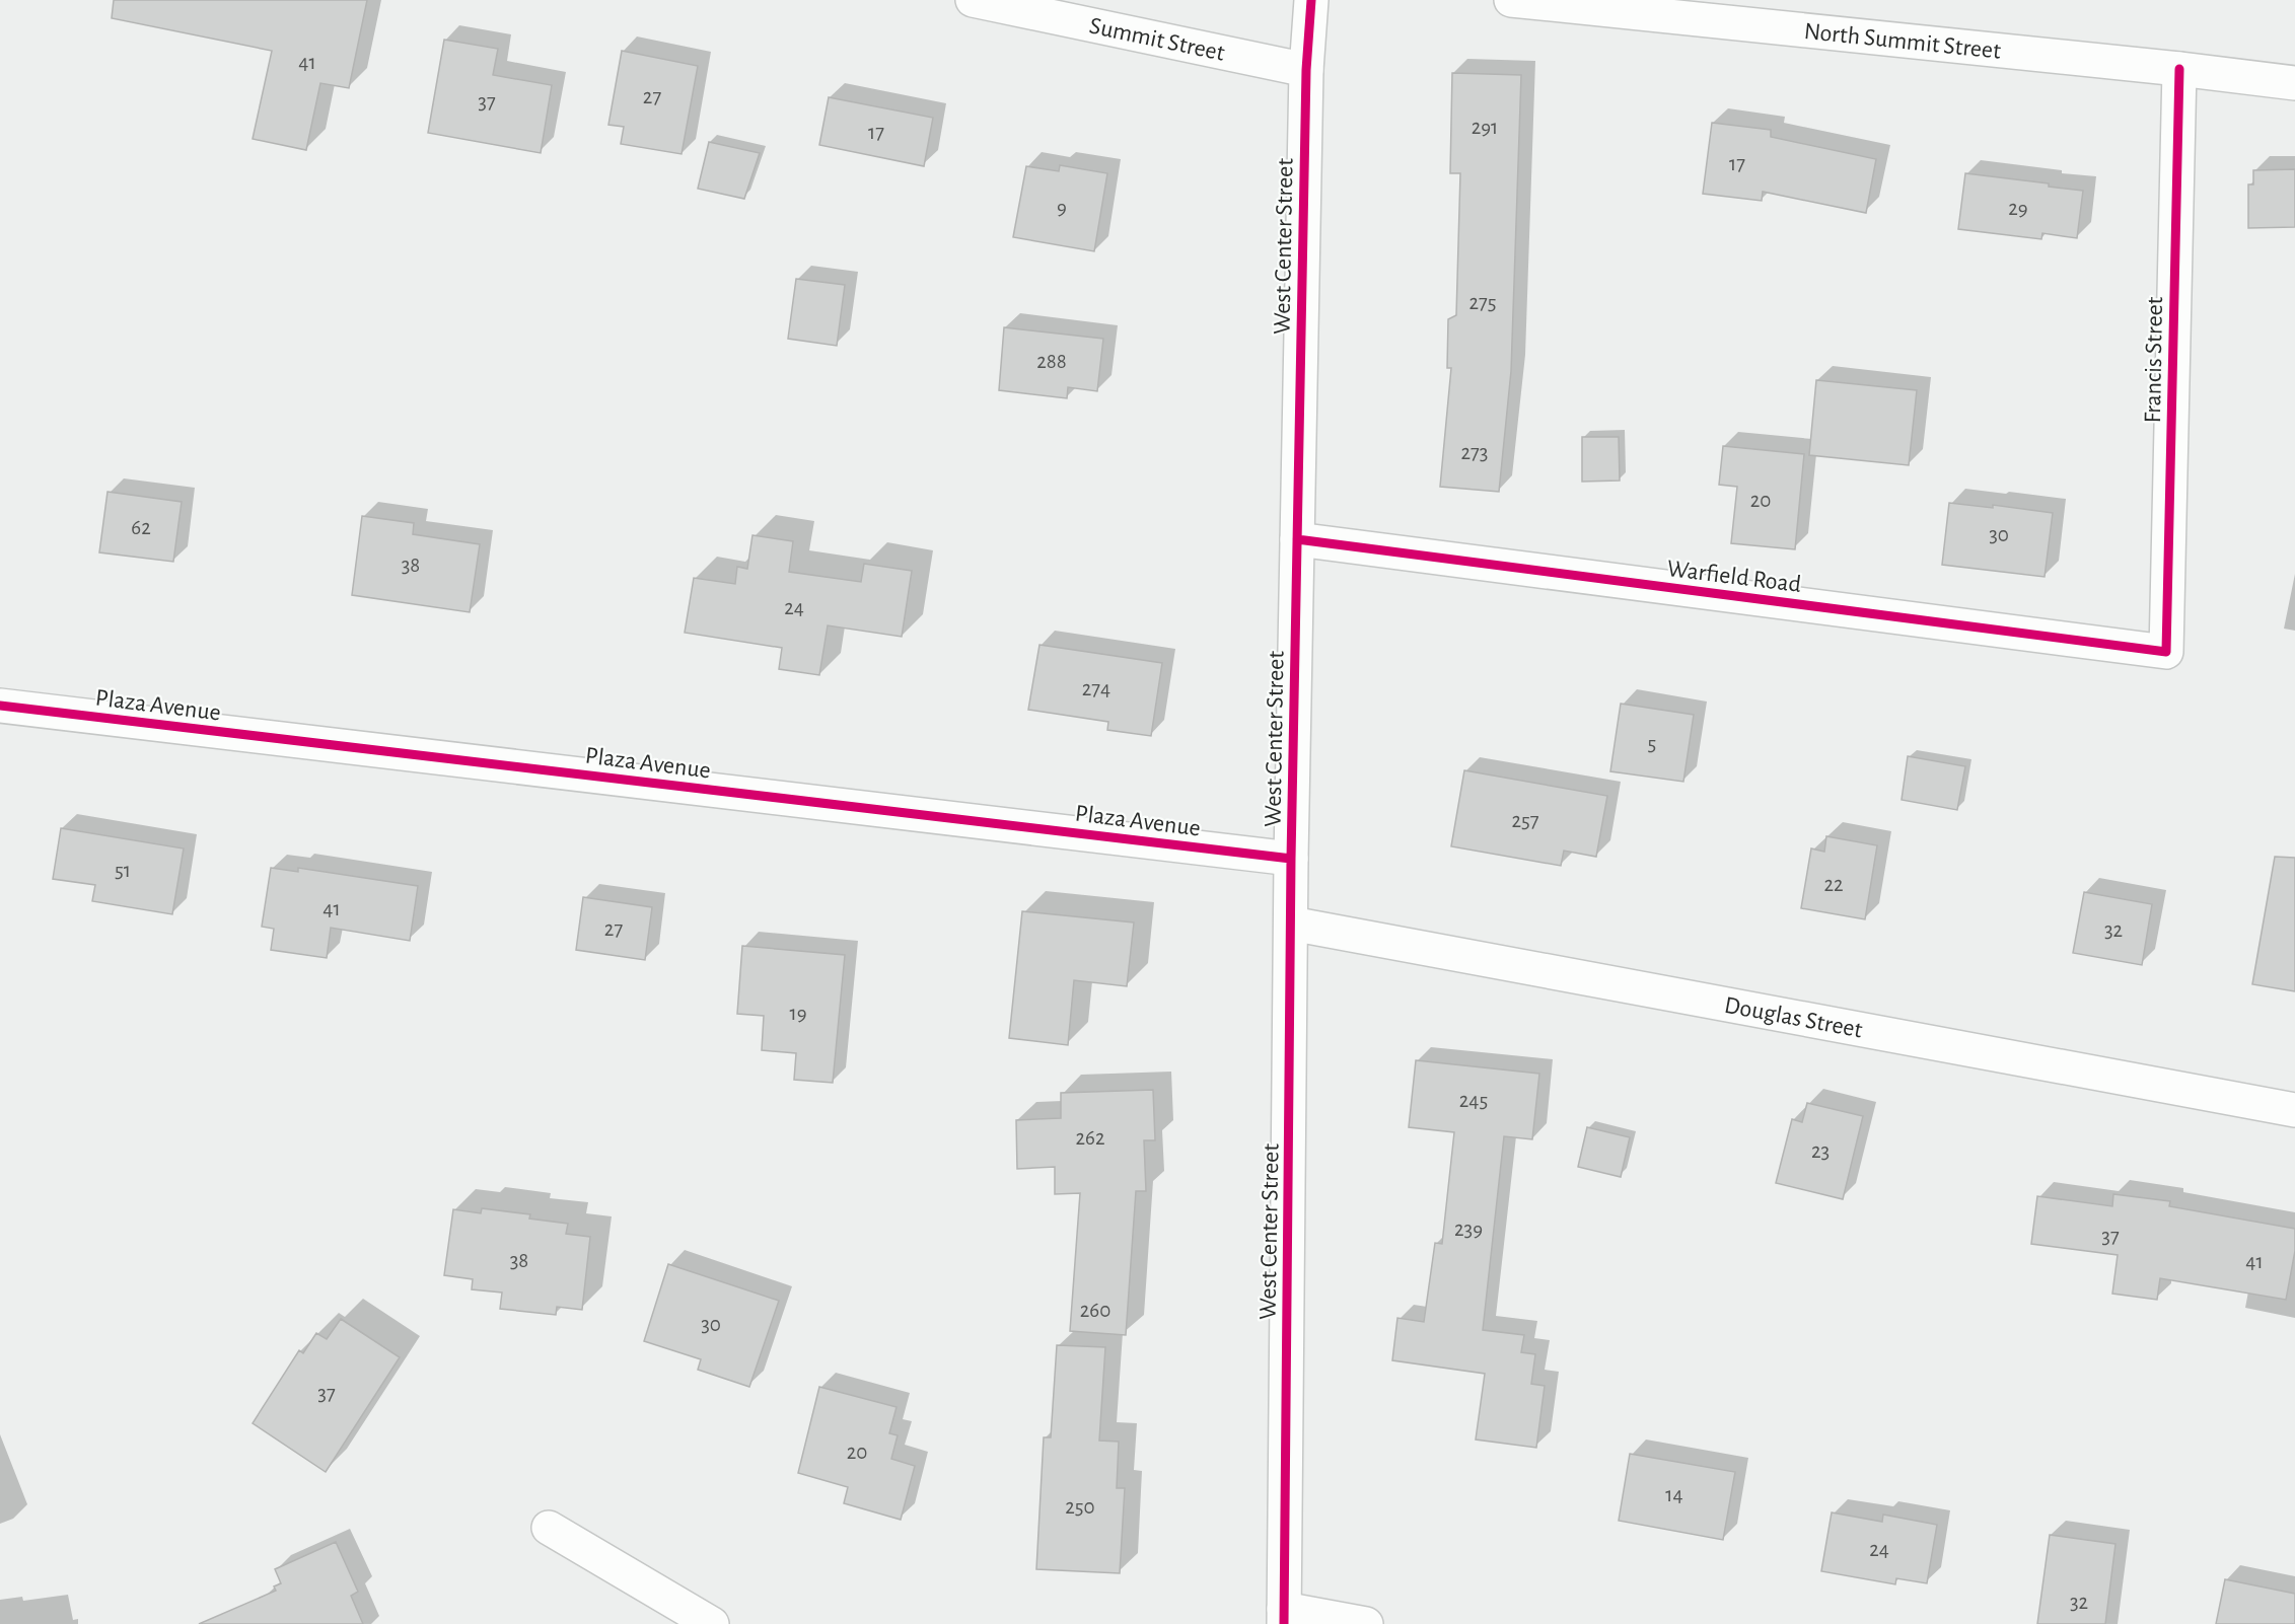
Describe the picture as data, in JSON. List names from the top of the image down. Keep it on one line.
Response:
{"streets":{"street":["Summit Street","North Summit Street","West Center Street","Francis Street","Warfield Road","Plaza Avenue","Douglas Street"]},"crossings":[["Summit Street","West Center Street"],["North Summit Street","Francis Street"],["West Center Street","Warfield Road"],["West Center Street","Plaza Avenue"],["West Center Street","Douglas Street"],["Francis Street","Warfield Road"]],"house_numbers":["41","27","37","291","17","17","9","29","275","288","273","20","62","30","38","24","274","5","257","51","22","41","27","32","19","245","262","23","239","37","38","41","260","30","37","20","14","250","24","32"]}
